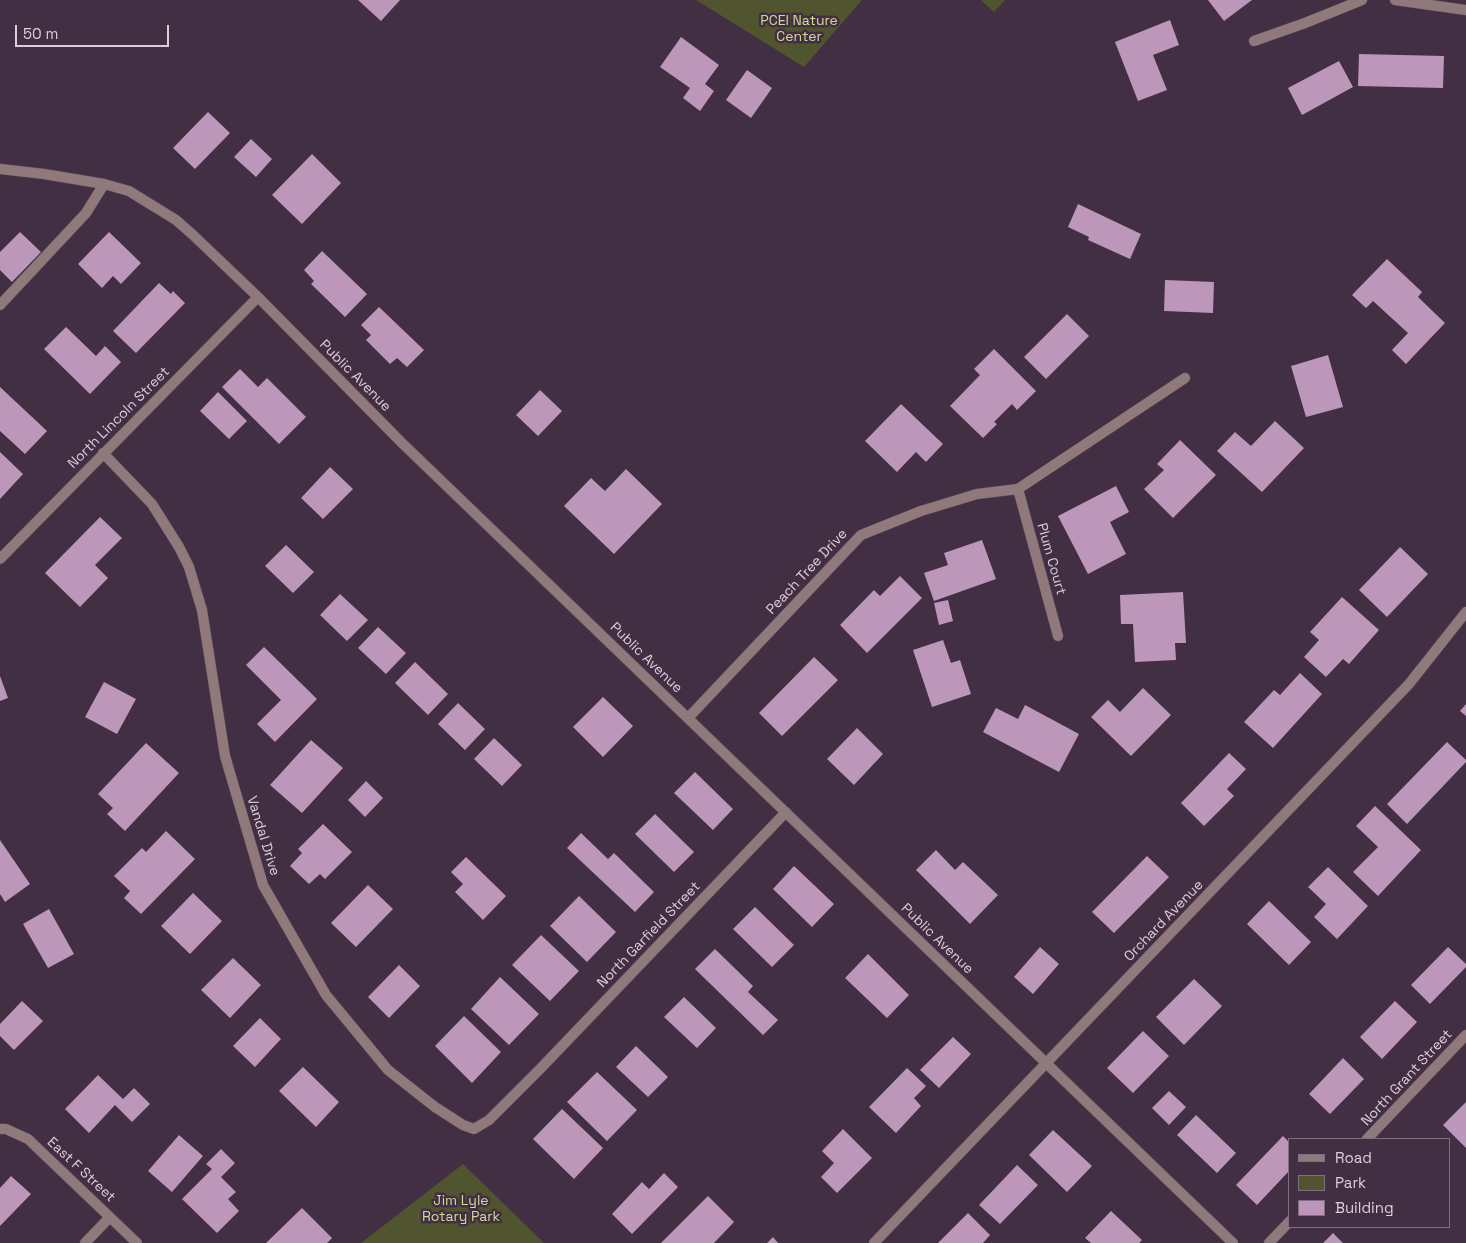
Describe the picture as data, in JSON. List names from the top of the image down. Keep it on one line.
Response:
{"streets":{"street":["Public Avenue","North Lincoln Street","Plum Court","Peach Tree Drive","Vandal Drive","Orchard Avenue","North Garfield Street","North Grant Street","East F Street"]},"crossings":[["Public Avenue","North Lincoln Street"],["Public Avenue","Peach Tree Drive"],["Public Avenue","Orchard Avenue"],["Public Avenue","North Garfield Street"],["North Lincoln Street","Vandal Drive"],["Plum Court","Peach Tree Drive"],["Vandal Drive","North Garfield Street"]],"parks":["PCEI Nature Center","Jim Lyle Rotary Park"],"legend":["Road","Park","Building"],"scale_bar":"50 m"}
